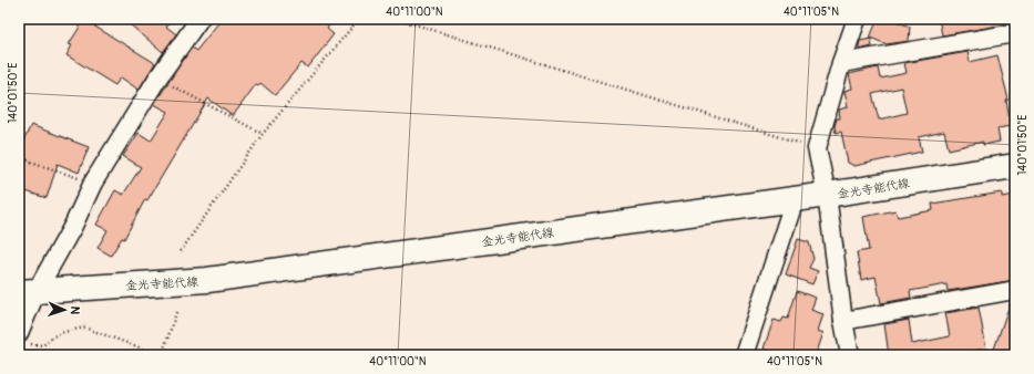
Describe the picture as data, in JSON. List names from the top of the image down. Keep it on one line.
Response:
{"streets":{"main road":["金光寺能代線"]},"north":"right","coordinates":["40°11'00\"N","40°11'05\"N","140°01'50\"E"]}
